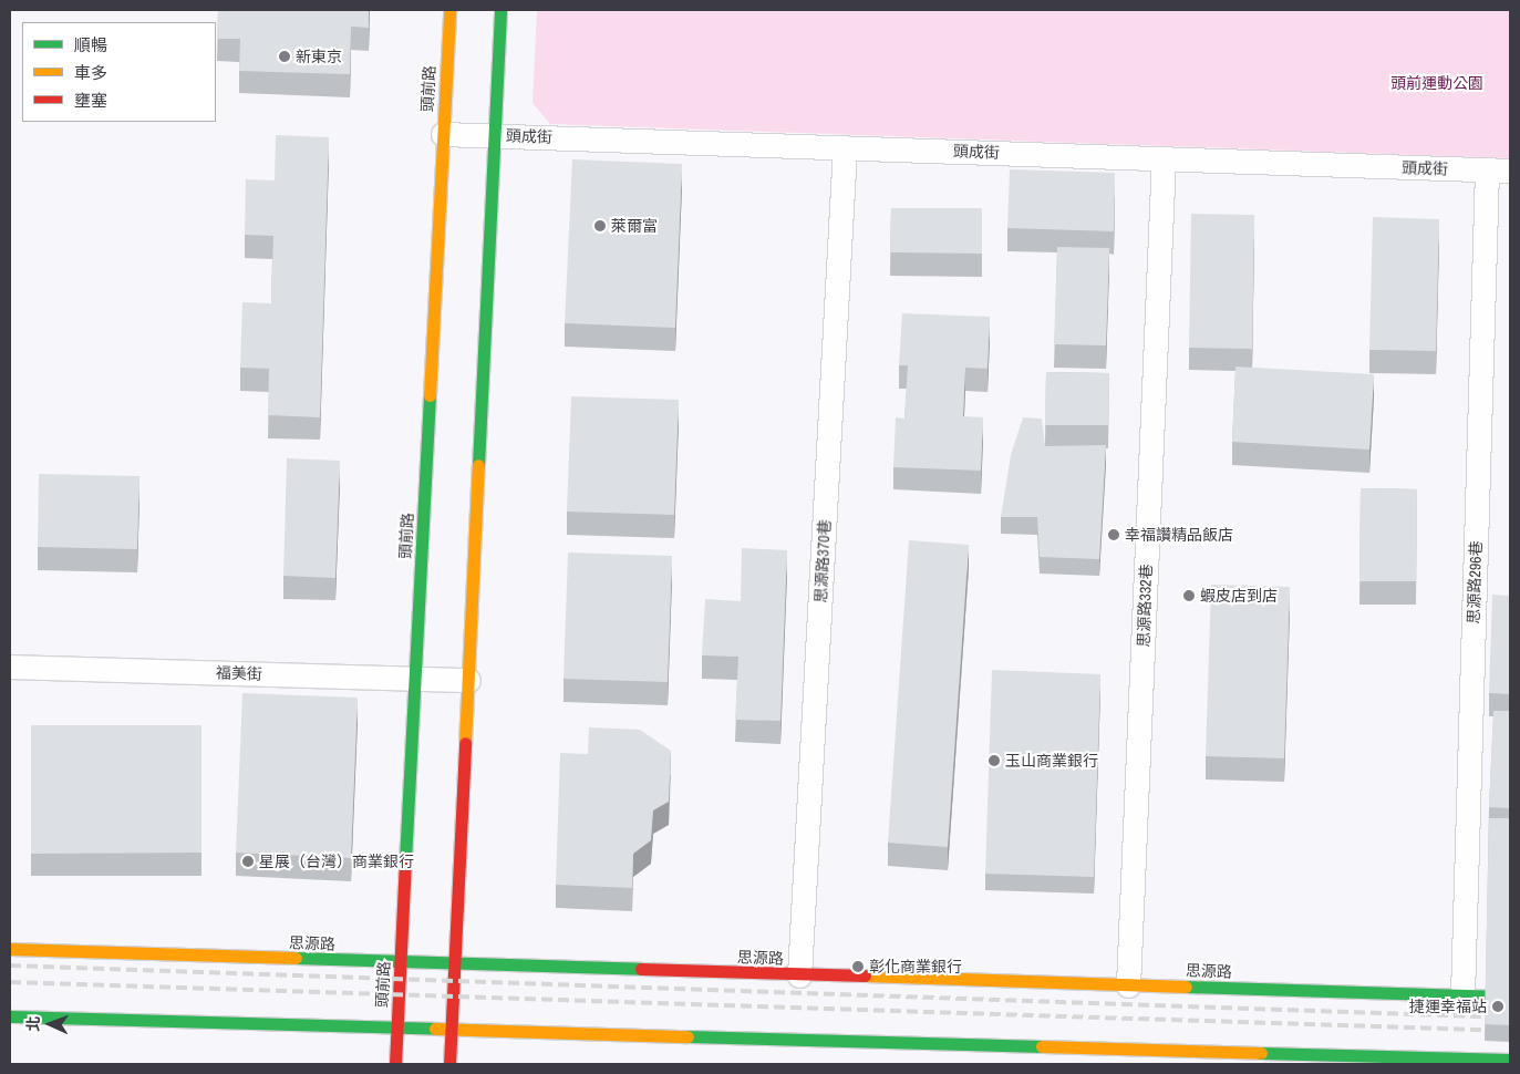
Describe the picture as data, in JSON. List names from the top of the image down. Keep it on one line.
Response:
{"streets":{"main road":["頭前路","思源路"],"street":["頭成街","思源路370巷","思源路296巷","思源路332巷","福美街"]},"crossings":[["頭前路","頭成街"],["頭前路","福美街"],["頭前路","思源路"],["頭成街","思源路370巷"],["頭成街","思源路296巷"],["頭成街","思源路332巷"],["思源路370巷","思源路"],["思源路296巷","思源路"],["思源路332巷","思源路"]],"parks":["頭前運動公園"],"places":["新東京","萊爾富","幸福讚精品飯店","蝦皮店到店","玉山商業銀行","星展（台灣）商業銀行","彰化商業銀行","捷運幸福站"],"legend":["順暢","車多","壅塞"],"north":"left"}
